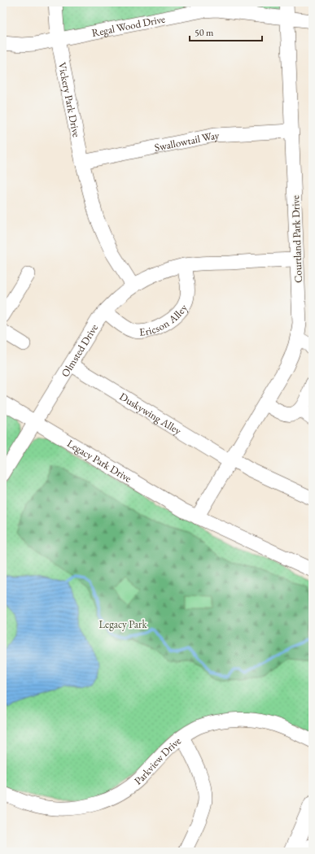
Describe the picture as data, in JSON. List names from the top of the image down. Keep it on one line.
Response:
{"streets":{"street":["Regal Wood Drive","Vickery Park Drive","Swallowtail Way","Courtland Park Drive","Ericson Alley","Olmsted Drive","Duskywing Alley","Legacy Park Drive","Parkview Drive"]},"crossings":[["Regal Wood Drive","Vickery Park Drive"],["Regal Wood Drive","Courtland Park Drive"],["Vickery Park Drive","Swallowtail Way"],["Vickery Park Drive","Olmsted Drive"],["Swallowtail Way","Courtland Park Drive"],["Courtland Park Drive","Olmsted Drive"],["Courtland Park Drive","Duskywing Alley"],["Ericson Alley","Olmsted Drive"],["Olmsted Drive","Duskywing Alley"],["Olmsted Drive","Legacy Park Drive"]],"parks":["Legacy Park"],"scale_bar":"50 m"}
